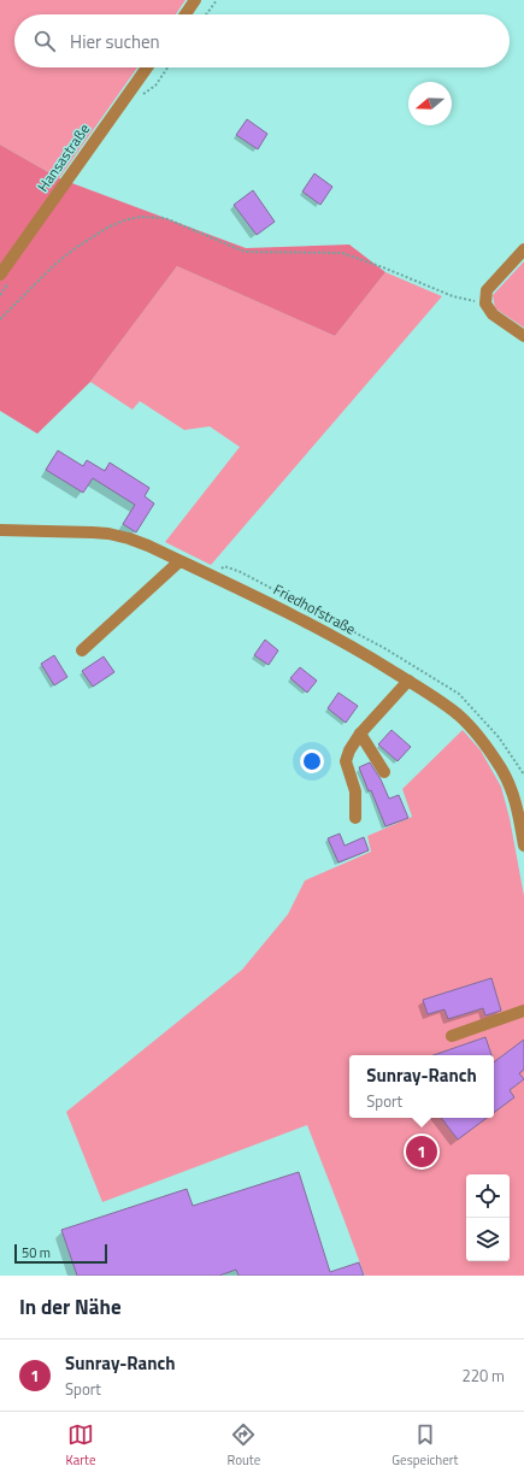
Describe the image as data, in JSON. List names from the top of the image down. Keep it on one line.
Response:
{"streets":{"street":["Hansastraße","Friedhofstraße"]},"scale_bar":"50 m","north":"left","page":{"search":"Hier suchen","popup":["Sunray-Ranch","Sport"],"pins":"1","scale":"50 m","heading":"In der Nähe","list":[{"mark":"1","name":"Sunray-Ranch","note":"Sport","value":"220 m"}],"nav":["Karte","Route","Gespeichert"]}}
